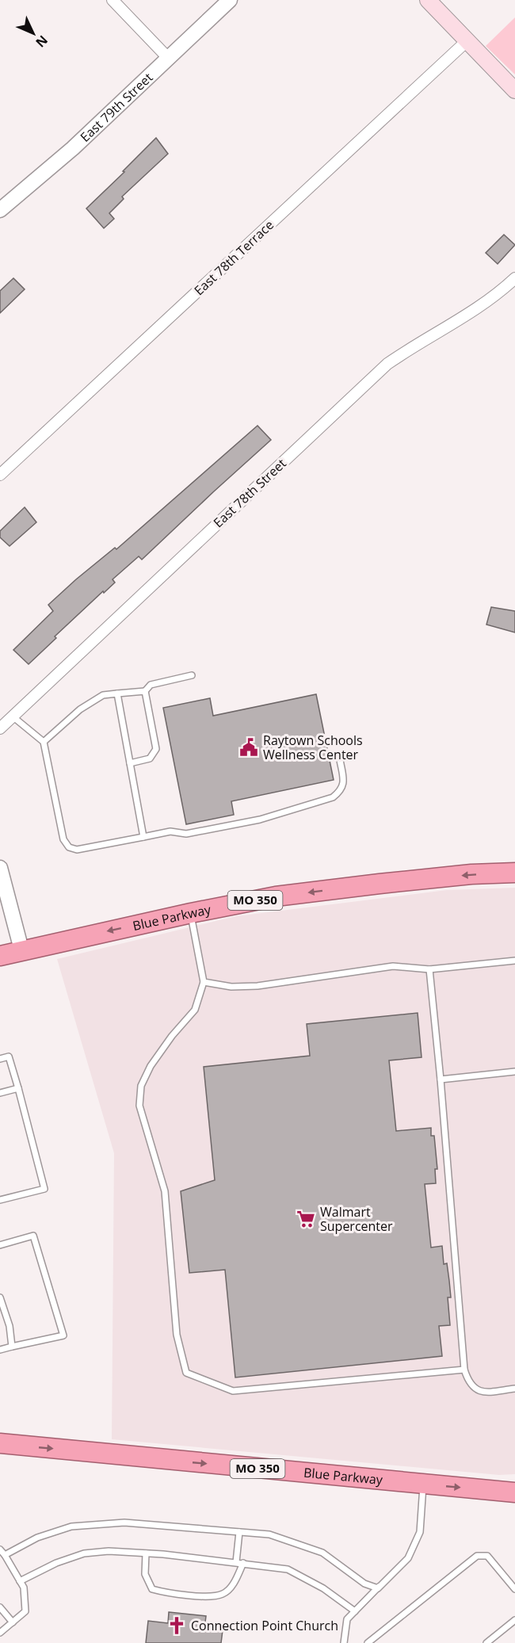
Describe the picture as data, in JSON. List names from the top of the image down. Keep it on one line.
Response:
{"streets":{"highway":["MO 350","Blue Parkway"],"street":["East 79th Street","East 78th Terrace","East 78th Street"]},"places":{"public building":["Raytown Schools Wellness Center"],"supermarket":["Walmart Supercenter"],"church":["Connection Point Church"]},"north":"bottom right"}
